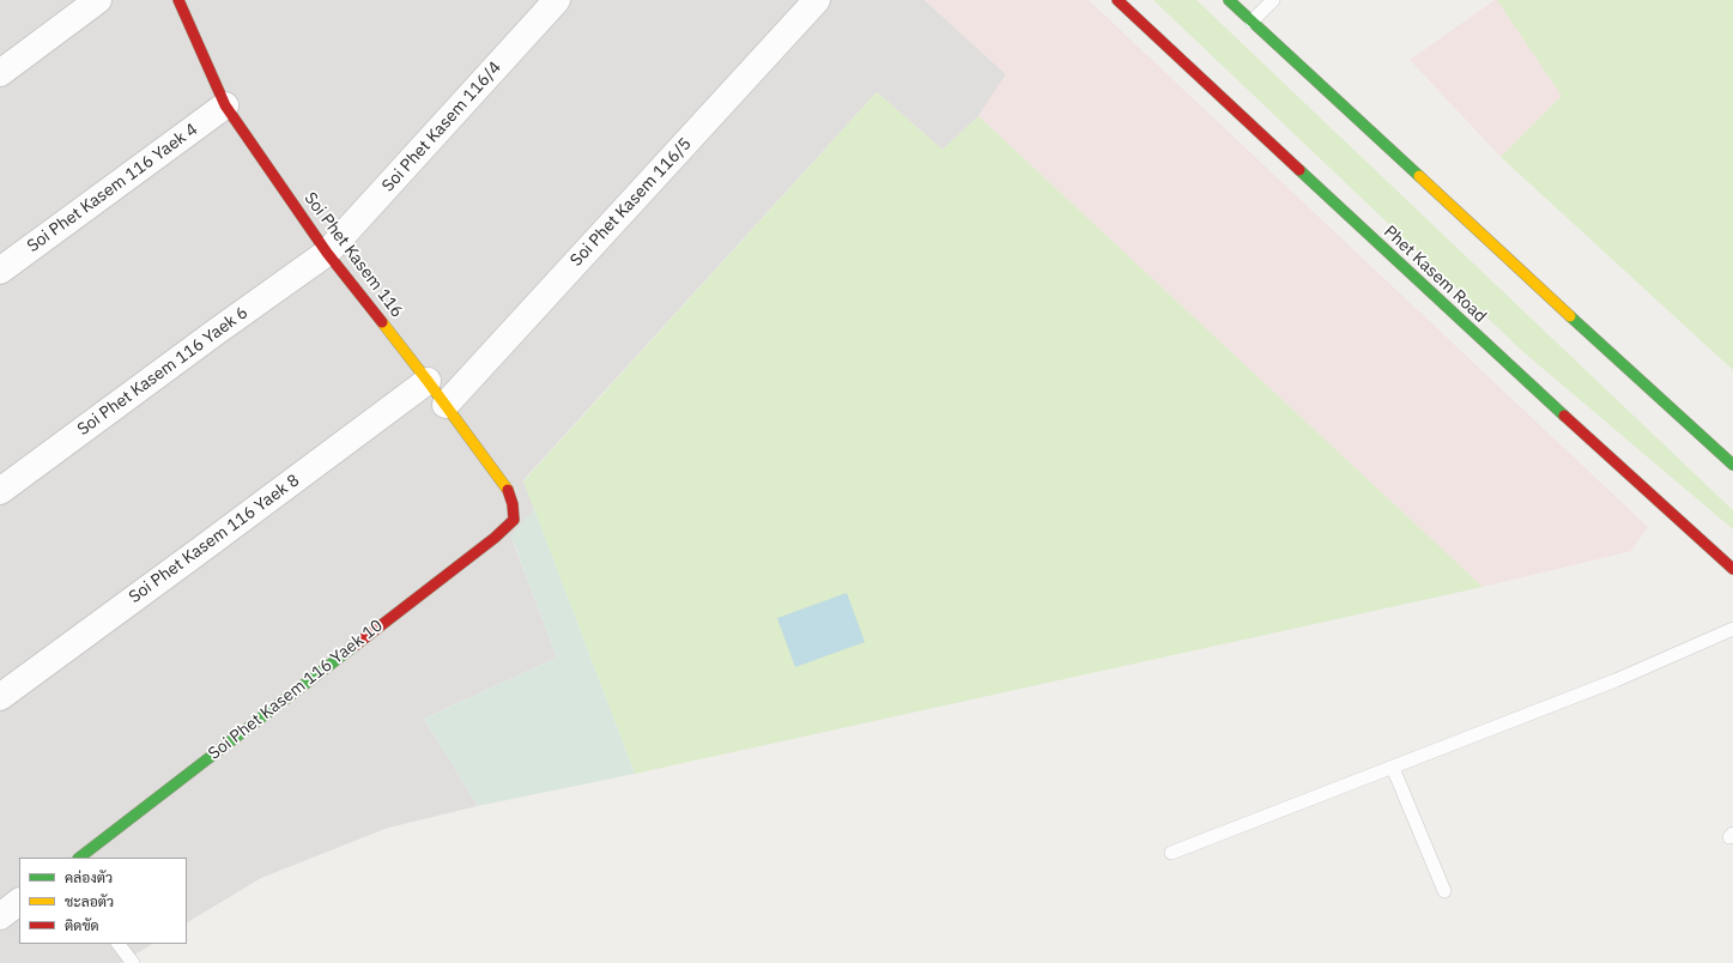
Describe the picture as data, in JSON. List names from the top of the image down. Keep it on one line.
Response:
{"streets":{"main road":["Soi Phet Kasem 116","Phet Kasem Road","Soi Phet Kasem 116 Yaek 10"],"street":["Soi Phet Kasem 116/4","Soi Phet Kasem 116 Yaek 4","Soi Phet Kasem 116/5","Soi Phet Kasem 116 Yaek 6","Soi Phet Kasem 116 Yaek 8"]},"crossings":[["Soi Phet Kasem 116/4","Soi Phet Kasem 116"],["Soi Phet Kasem 116/4","Soi Phet Kasem 116 Yaek 6"],["Soi Phet Kasem 116 Yaek 4","Soi Phet Kasem 116"],["Soi Phet Kasem 116/5","Soi Phet Kasem 116"],["Soi Phet Kasem 116","Soi Phet Kasem 116 Yaek 6"],["Soi Phet Kasem 116","Soi Phet Kasem 116 Yaek 8"],["Soi Phet Kasem 116","Soi Phet Kasem 116 Yaek 10"]],"legend":["คล่องตัว","ชะลอตัว","ติดขัด"]}
